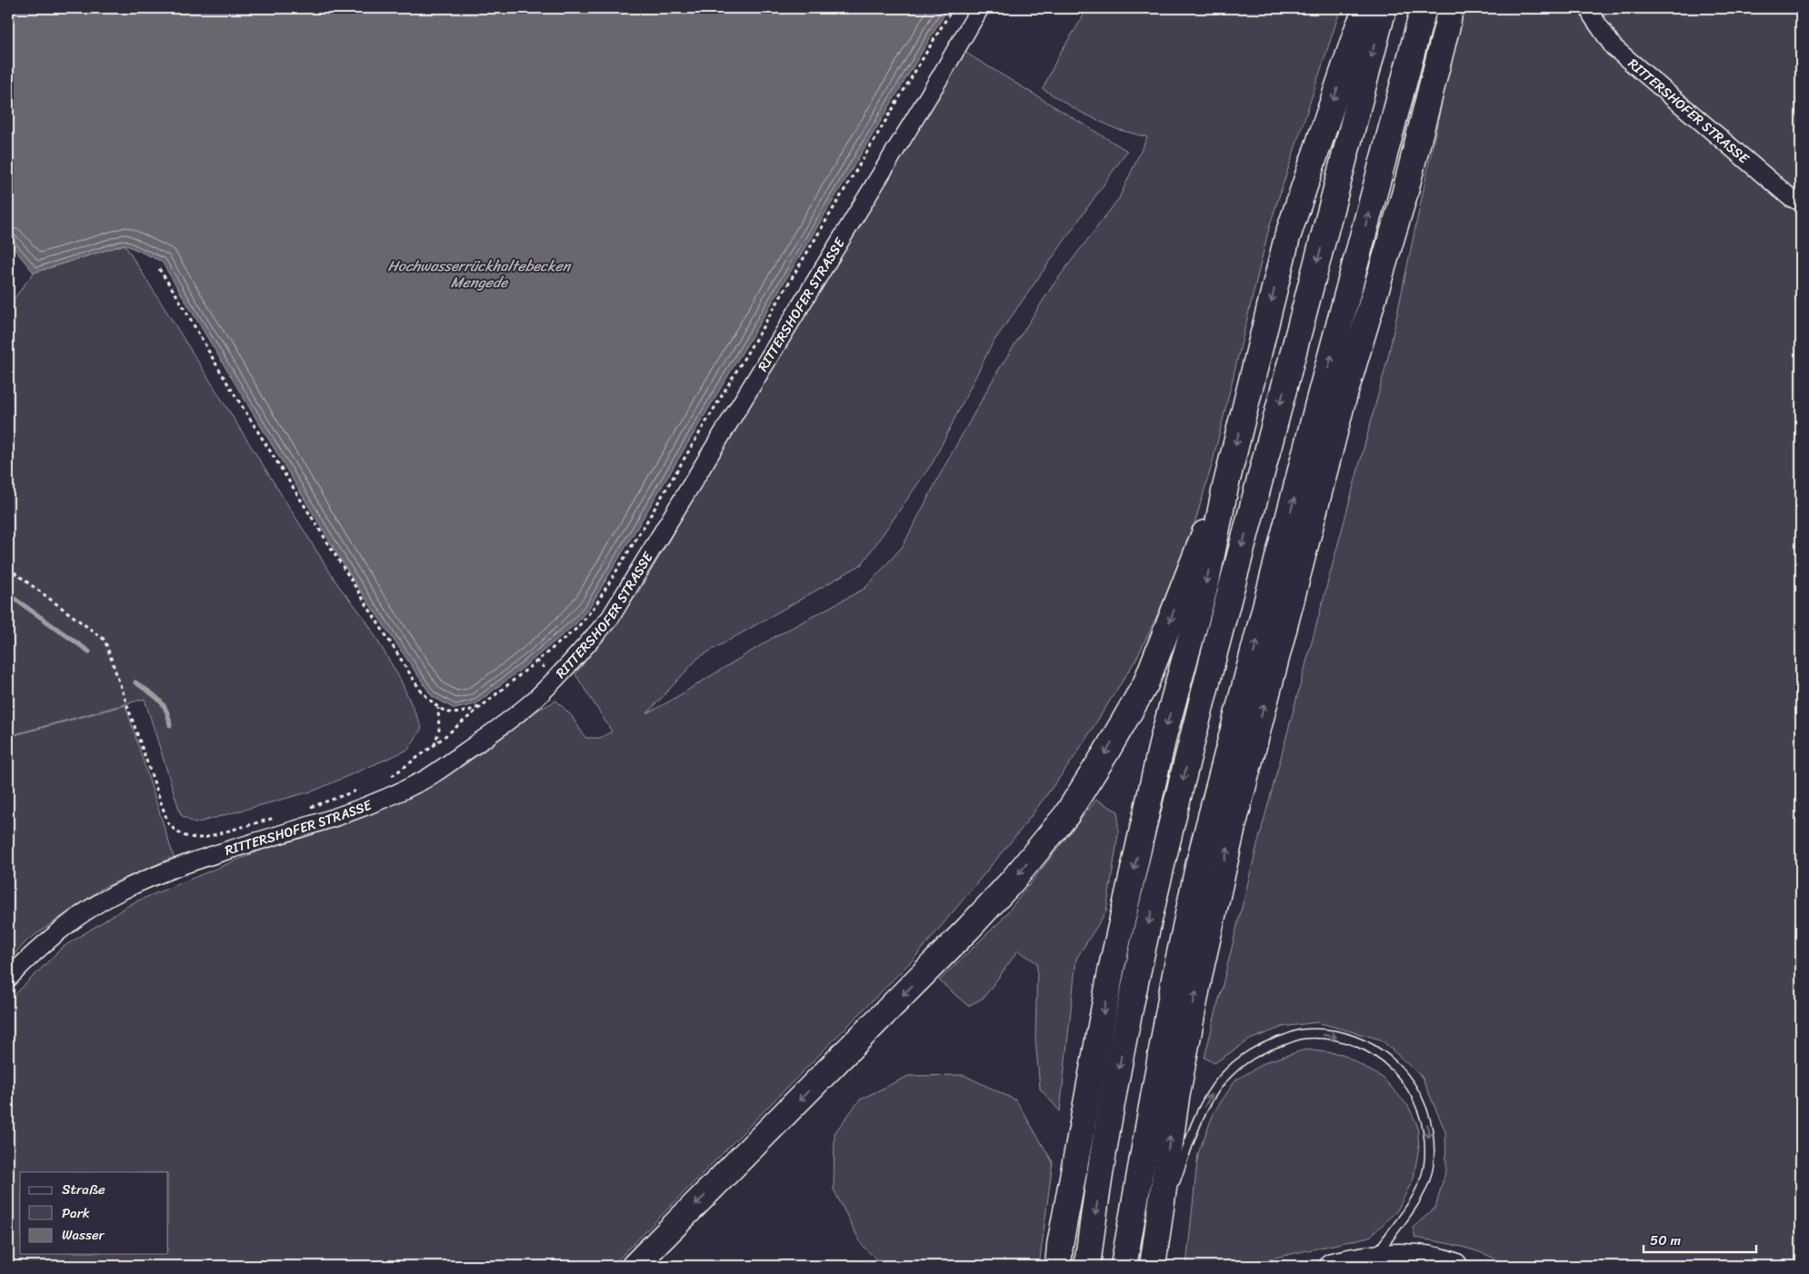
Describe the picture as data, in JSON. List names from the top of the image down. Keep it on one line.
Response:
{"streets":{"street":["RITTERSHOFER STRASSE"]},"water":["Hochwasserrückhaltebecken Mengede"],"legend":["Straße","Park","Wasser"],"scale_bar":"50 m"}
